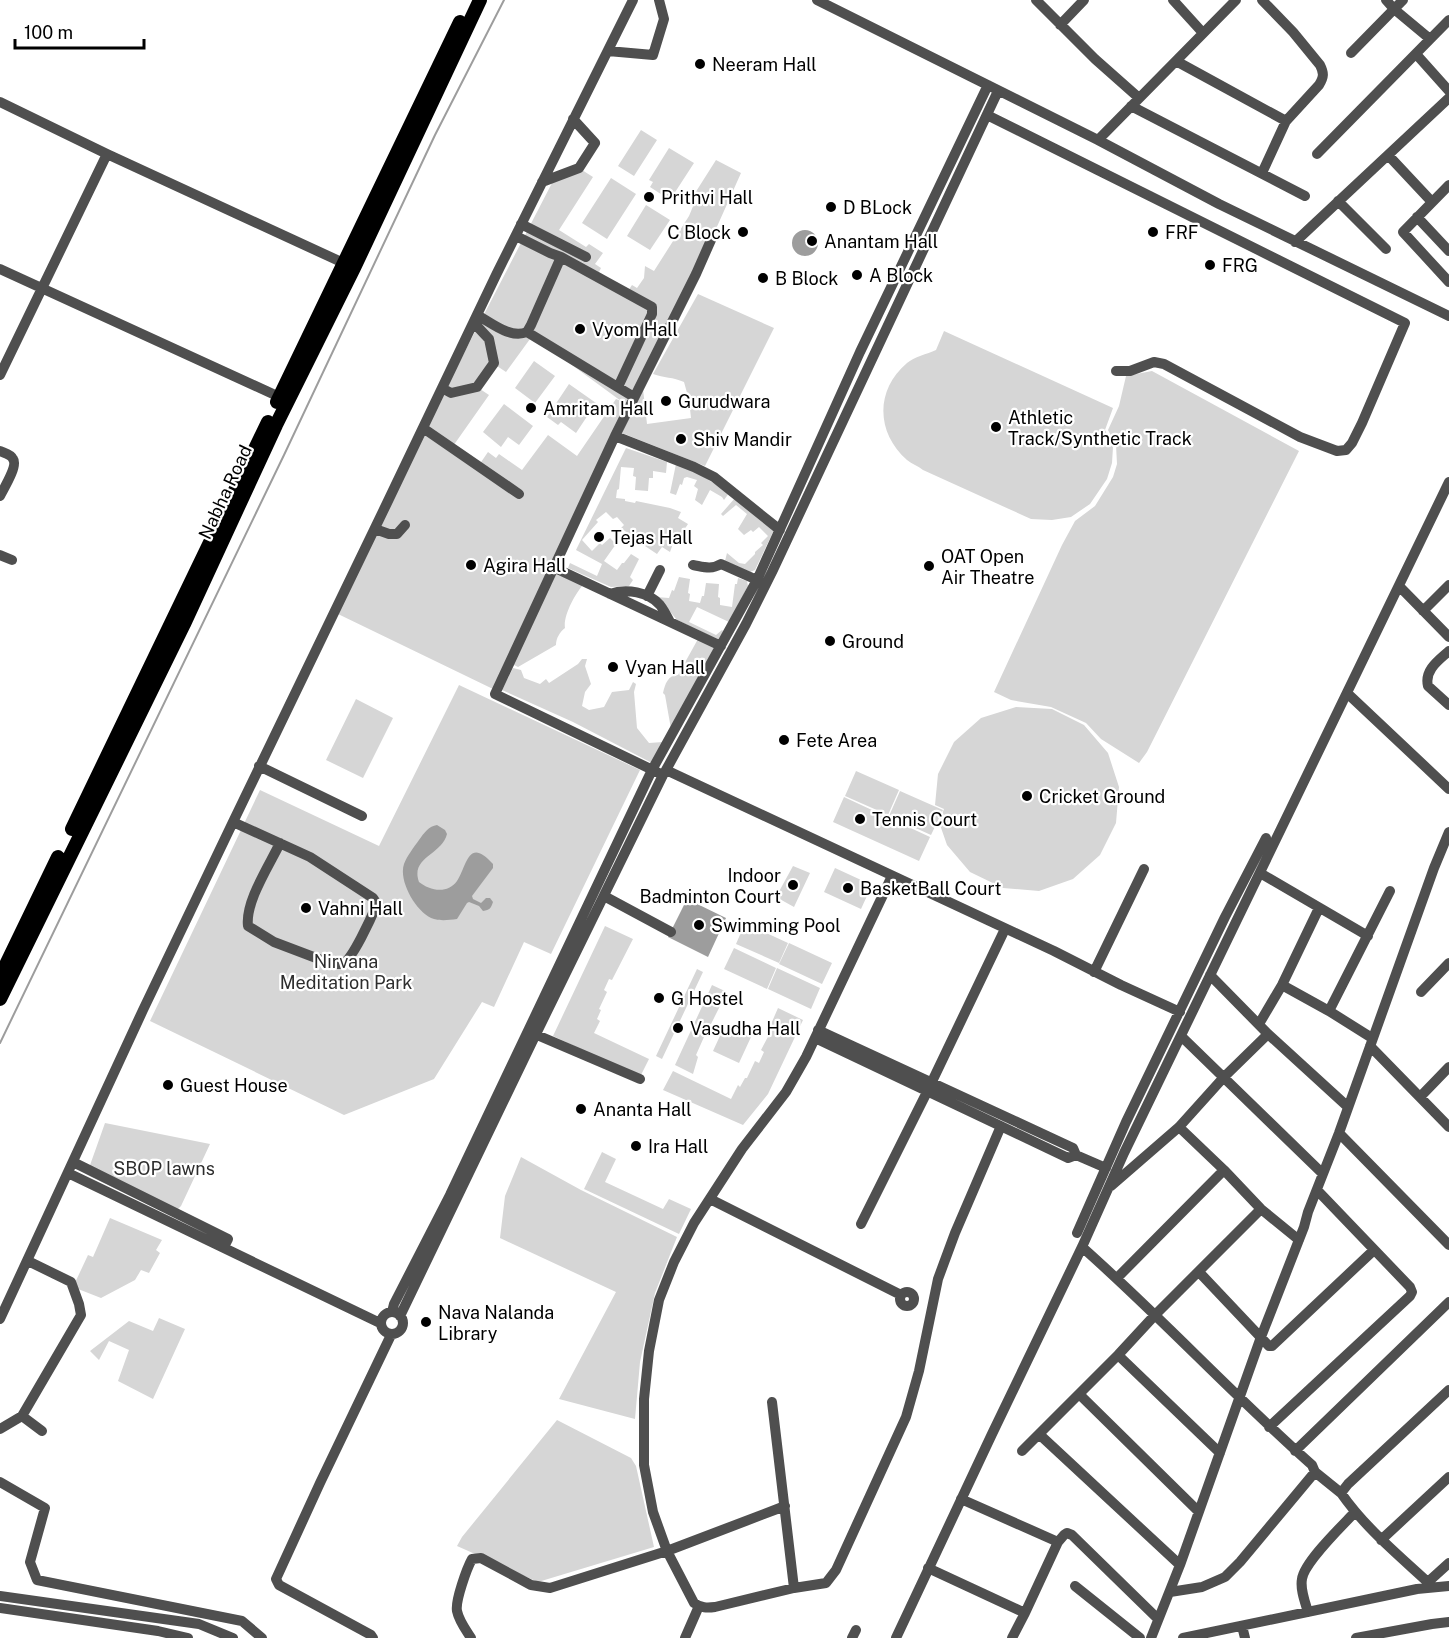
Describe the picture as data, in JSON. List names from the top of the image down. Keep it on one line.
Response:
{"streets":{"main road":["Nabha Road"]},"parks":["Nirvana Meditation Park","SBOP lawns"],"places":["Neeram Hall","Prithvi Hall","D BLock","C Block","FRF","Anantam Hall","FRG","A Block","B Block","Vyom Hall","Gurudwara","Amritam Hall","Athletic Track/Synthetic Track","Shiv Mandir","Tejas Hall","Agira Hall","OAT Open Air Theatre","Ground","Vyan Hall","Fete Area","Cricket Ground","Tennis Court","Indoor Badminton Court","BasketBall Court","Vahni Hall","Swimming Pool","G Hostel","Vasudha Hall","Guest House","Ananta Hall","Ira Hall","Nava Nalanda Library"],"scale_bar":"100 m"}
